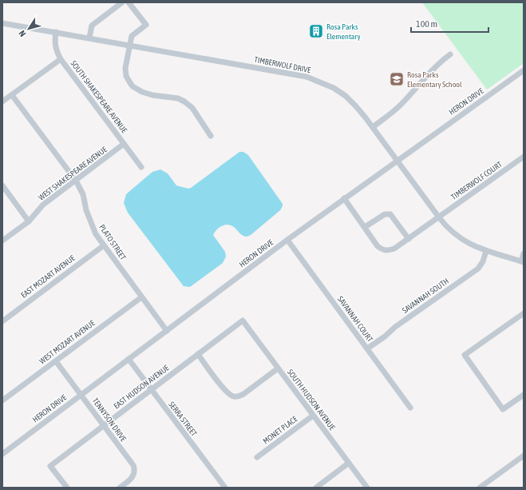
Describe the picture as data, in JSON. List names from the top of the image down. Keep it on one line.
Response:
{"streets":{"street":["TIMBERWOLF DRIVE","SOUTH SHAKESPEARE AVENUE","HERON DRIVE","WEST SHAKESPEARE AVENUE","TIMBERWOLF COURT","PLATO STREET","EAST MOZART AVENUE","SAVANNAH SOUTH","SAVANNAH COURT","WEST MOZART AVENUE","EAST HUDSON AVENUE","SOUTH HUDSON AVENUE","SERRA STREET","TENNYSON DRIVE","MONET PLACE"]},"crossings":[["TIMBERWOLF DRIVE","SOUTH SHAKESPEARE AVENUE"],["TIMBERWOLF DRIVE","HERON DRIVE"],["TIMBERWOLF DRIVE","TIMBERWOLF COURT"],["TIMBERWOLF DRIVE","SAVANNAH SOUTH"],["SOUTH SHAKESPEARE AVENUE","WEST SHAKESPEARE AVENUE"],["HERON DRIVE","PLATO STREET"],["HERON DRIVE","SAVANNAH COURT"],["HERON DRIVE","SERRA STREET"],["HERON DRIVE","TENNYSON DRIVE"],["WEST SHAKESPEARE AVENUE","PLATO STREET"],["PLATO STREET","EAST MOZART AVENUE"],["PLATO STREET","WEST MOZART AVENUE"],["SAVANNAH SOUTH","SAVANNAH COURT"],["WEST MOZART AVENUE","TENNYSON DRIVE"],["EAST HUDSON AVENUE","SOUTH HUDSON AVENUE"],["EAST HUDSON AVENUE","SERRA STREET"],["EAST HUDSON AVENUE","TENNYSON DRIVE"],["SOUTH HUDSON AVENUE","MONET PLACE"]],"places":{"building":["Rosa Parks Elementary"],"school or university":["Rosa Parks Elementary School"]},"scale_bar":"100 m","north":"bottom left"}
